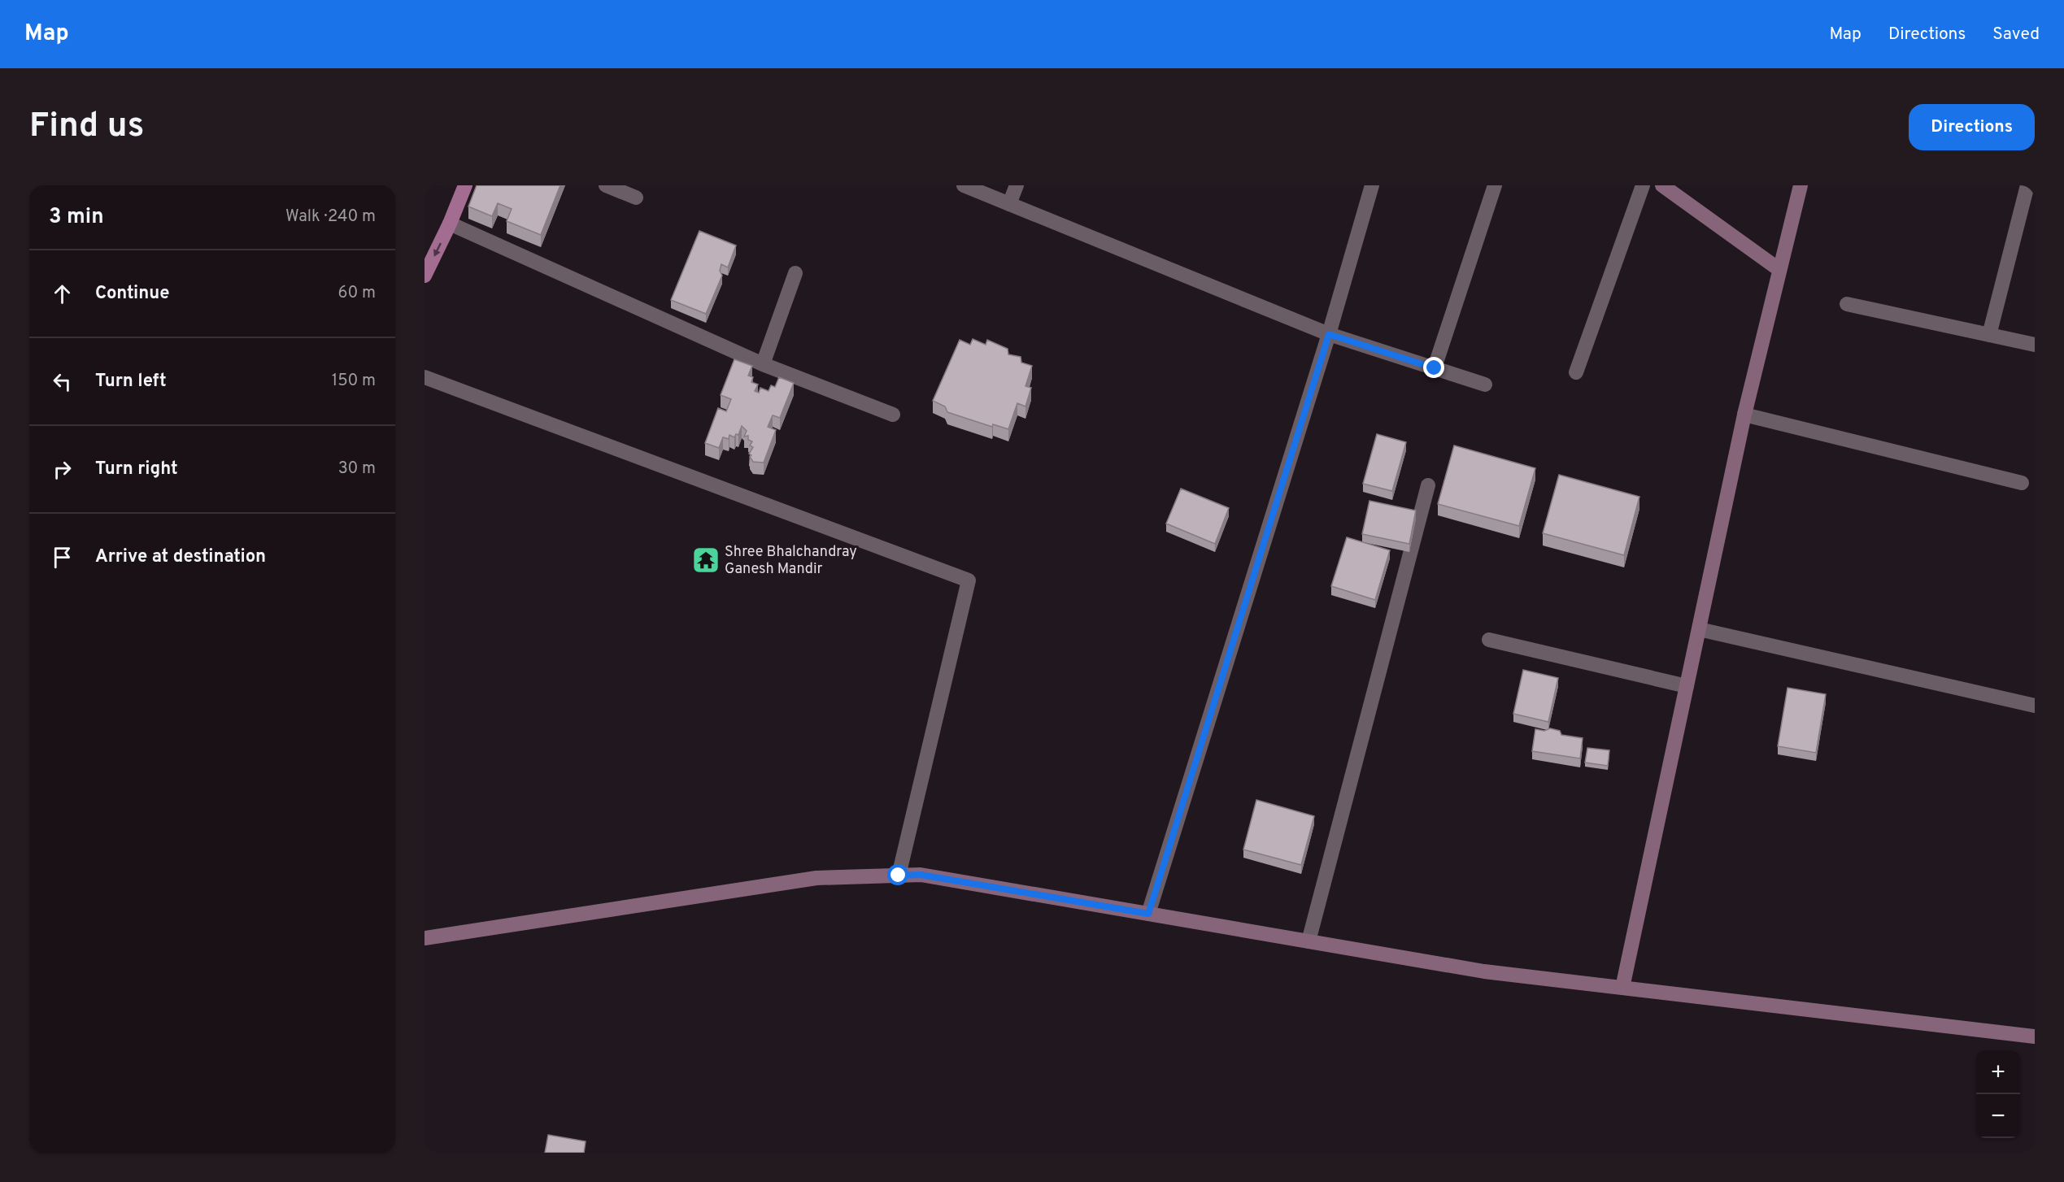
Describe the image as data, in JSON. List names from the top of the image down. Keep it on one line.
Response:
{"places":{"temple":["Shree Bhalchandray Ganesh Mandir"]},"page":{"header":"Map","nav":["Map","Directions","Saved"],"buttons":"Directions","title":"Find us","heading":["3 min","Walk · 240 m"],"list":[["Continue","60 m"],["Turn left","150 m"],["Turn right","30 m"],"Arrive at destination"],"map_buttons":["+","−"]}}
